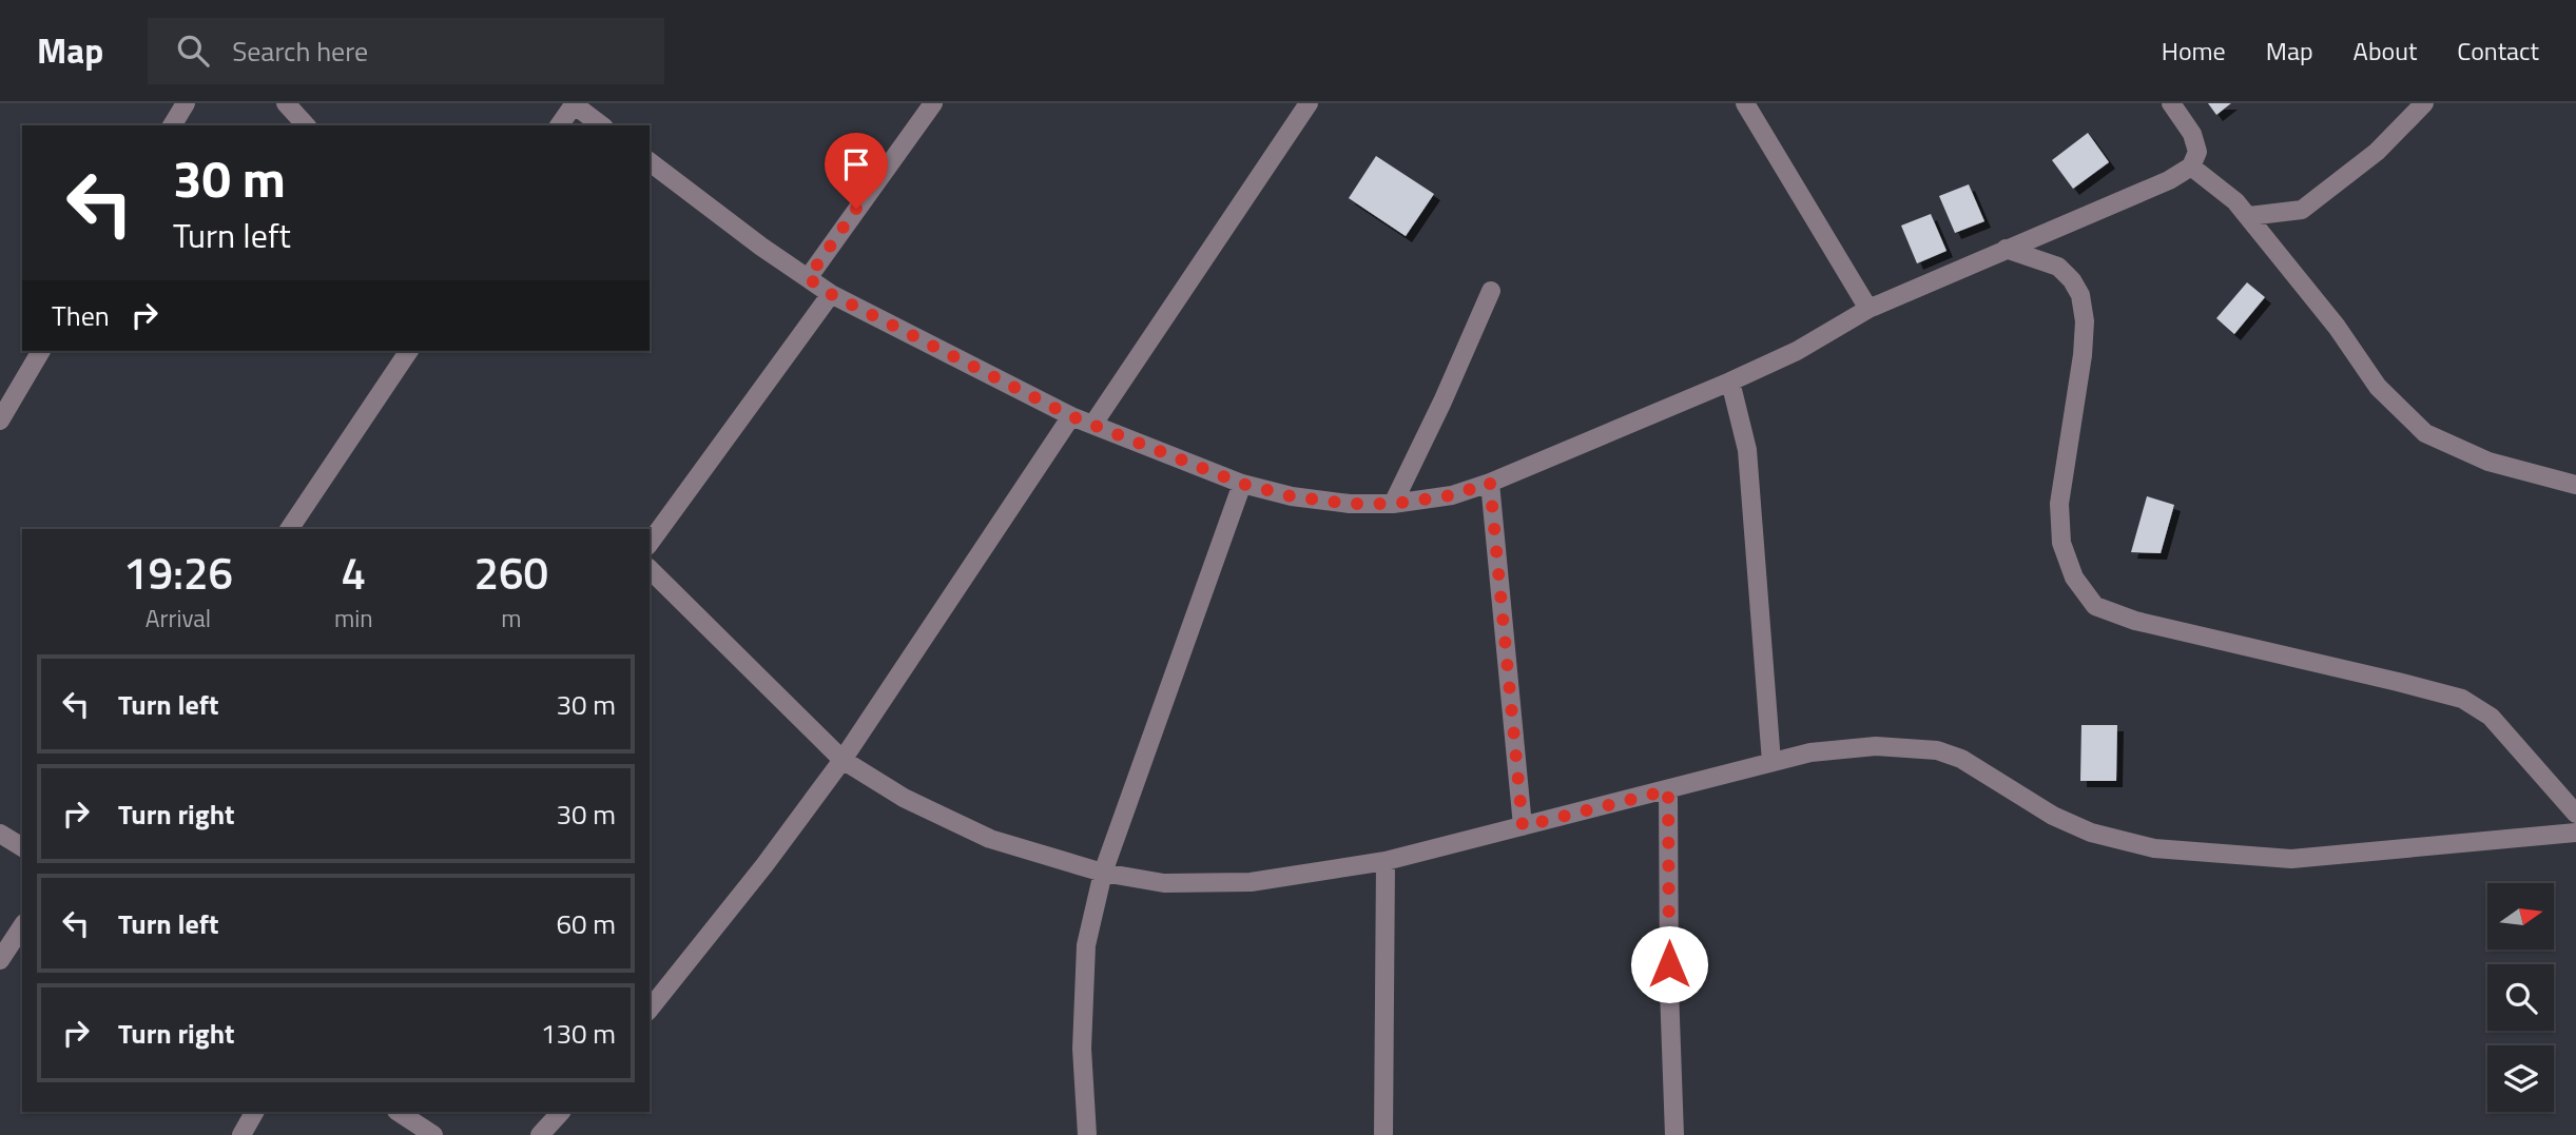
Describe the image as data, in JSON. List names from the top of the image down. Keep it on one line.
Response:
{"north":"right","page":{"header":"Map","search":"Search here","nav":["Home","Map","About","Contact"],"turn":["30 m","Turn left"],"then":"Then","eta":["19:26","Arrival","4","min","260","m"],"list":[{"name":"Turn left","value":"30 m"},{"name":"Turn right","value":"30 m"},{"name":"Turn left","value":"60 m"},{"name":"Turn right","value":"130 m"}]}}
